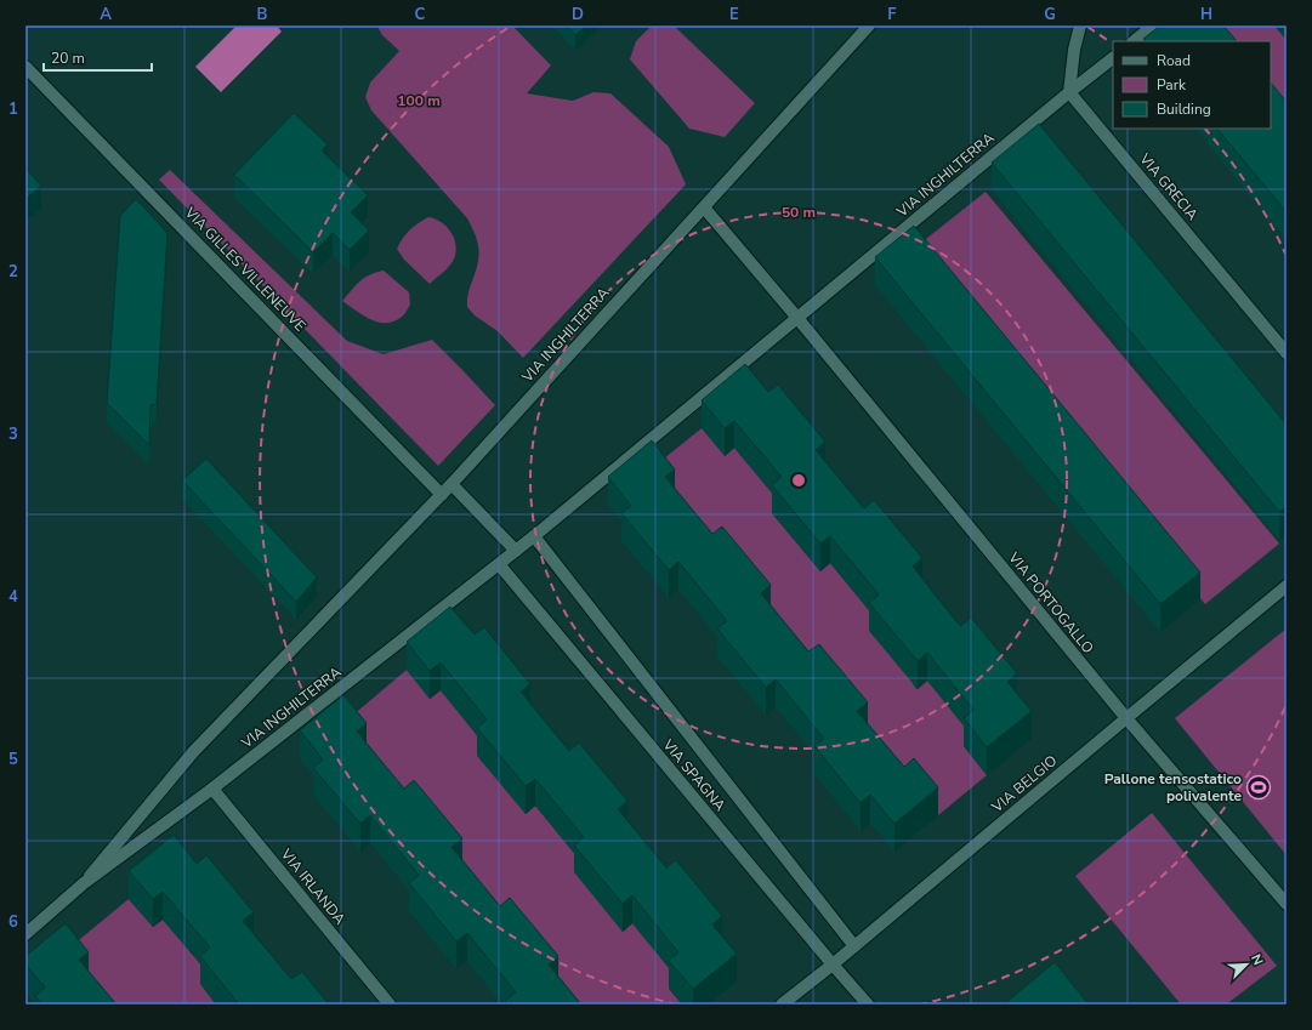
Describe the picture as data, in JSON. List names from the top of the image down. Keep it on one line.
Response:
{"streets":{"street":["VIA INGHILTERRA","VIA GRECIA","VIA GILLES VILLENEUVE","VIA PORTOGALLO","VIA SPAGNA","VIA BELGIO","VIA IRLANDA"]},"crossings":[["VIA INGHILTERRA","VIA GRECIA"],["VIA INGHILTERRA","VIA GILLES VILLENEUVE"],["VIA INGHILTERRA","VIA PORTOGALLO"],["VIA INGHILTERRA","VIA SPAGNA"],["VIA INGHILTERRA","VIA IRLANDA"],["VIA PORTOGALLO","VIA BELGIO"],["VIA SPAGNA","VIA BELGIO"]],"places":{"sports":["Pallone tensostatico polivalente"]},"legend":["Road","Park","Building"],"scale_bar":"20 m","north":"top right","grid":{"columns":["A","B","C","D","E","F","G","H"],"rows":["1","2","3","4","5","6"]},"rings":["100 m","50 m"]}
